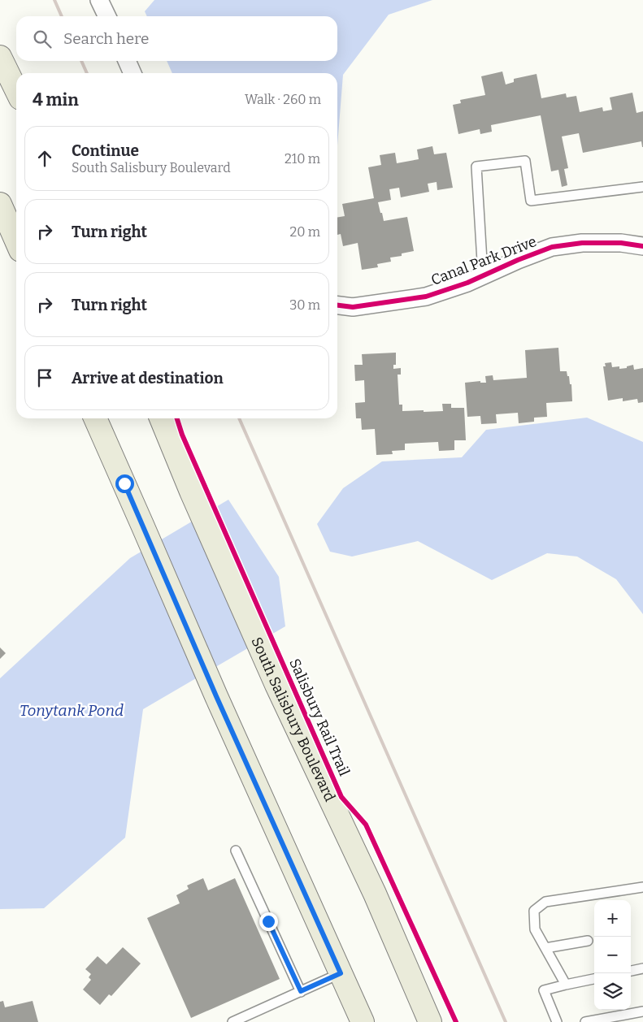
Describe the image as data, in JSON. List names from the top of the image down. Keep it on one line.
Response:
{"streets":{"main road":["South Salisbury Boulevard"],"street":["Canal Park Drive"],"cycle path":["Salisbury Rail Trail"]},"water":["Tonytank Pond"],"page":{"search":"Search here","heading":["4 min","Walk · 260 m"],"list":[["Continue","South Salisbury Boulevard","210 m"],["Turn right","20 m"],["Turn right","30 m"],"Arrive at destination"],"map_buttons":["+","−"]}}
